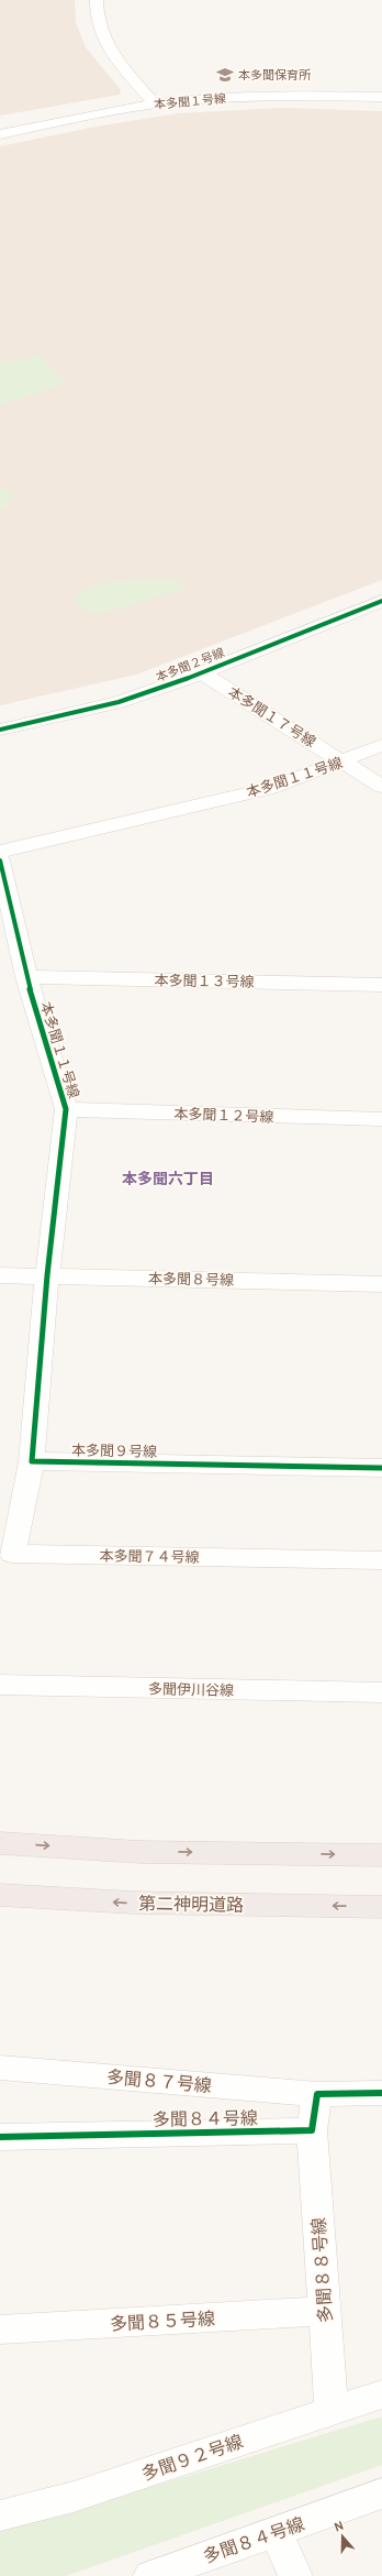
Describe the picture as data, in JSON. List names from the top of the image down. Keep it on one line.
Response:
{"streets":{"highway":["第二神明道路"],"street":["本多聞１号線","本多聞２号線","本多聞１７号線","本多聞１１号線","本多聞１３号線","本多聞１２号線","本多聞８号線","本多聞９号線","本多聞７４号線","多聞伊川谷線","多聞８７号線","多聞８４号線","多聞８８号線","多聞８５号線","多聞９２号線"]},"crossings":[["本多聞２号線","本多聞１７号線"],["本多聞１７号線","本多聞１１号線"],["本多聞１１号線","本多聞１３号線"],["本多聞１１号線","本多聞１２号線"],["本多聞１１号線","本多聞８号線"],["本多聞９号線","本多聞７４号線"],["多聞８４号線","多聞８８号線"],["多聞８８号線","多聞８５号線"],["多聞８８号線","多聞９２号線"]],"districts":["本多聞六丁目"],"places":{"school or university":["本多聞保育所"]},"north":"top"}
